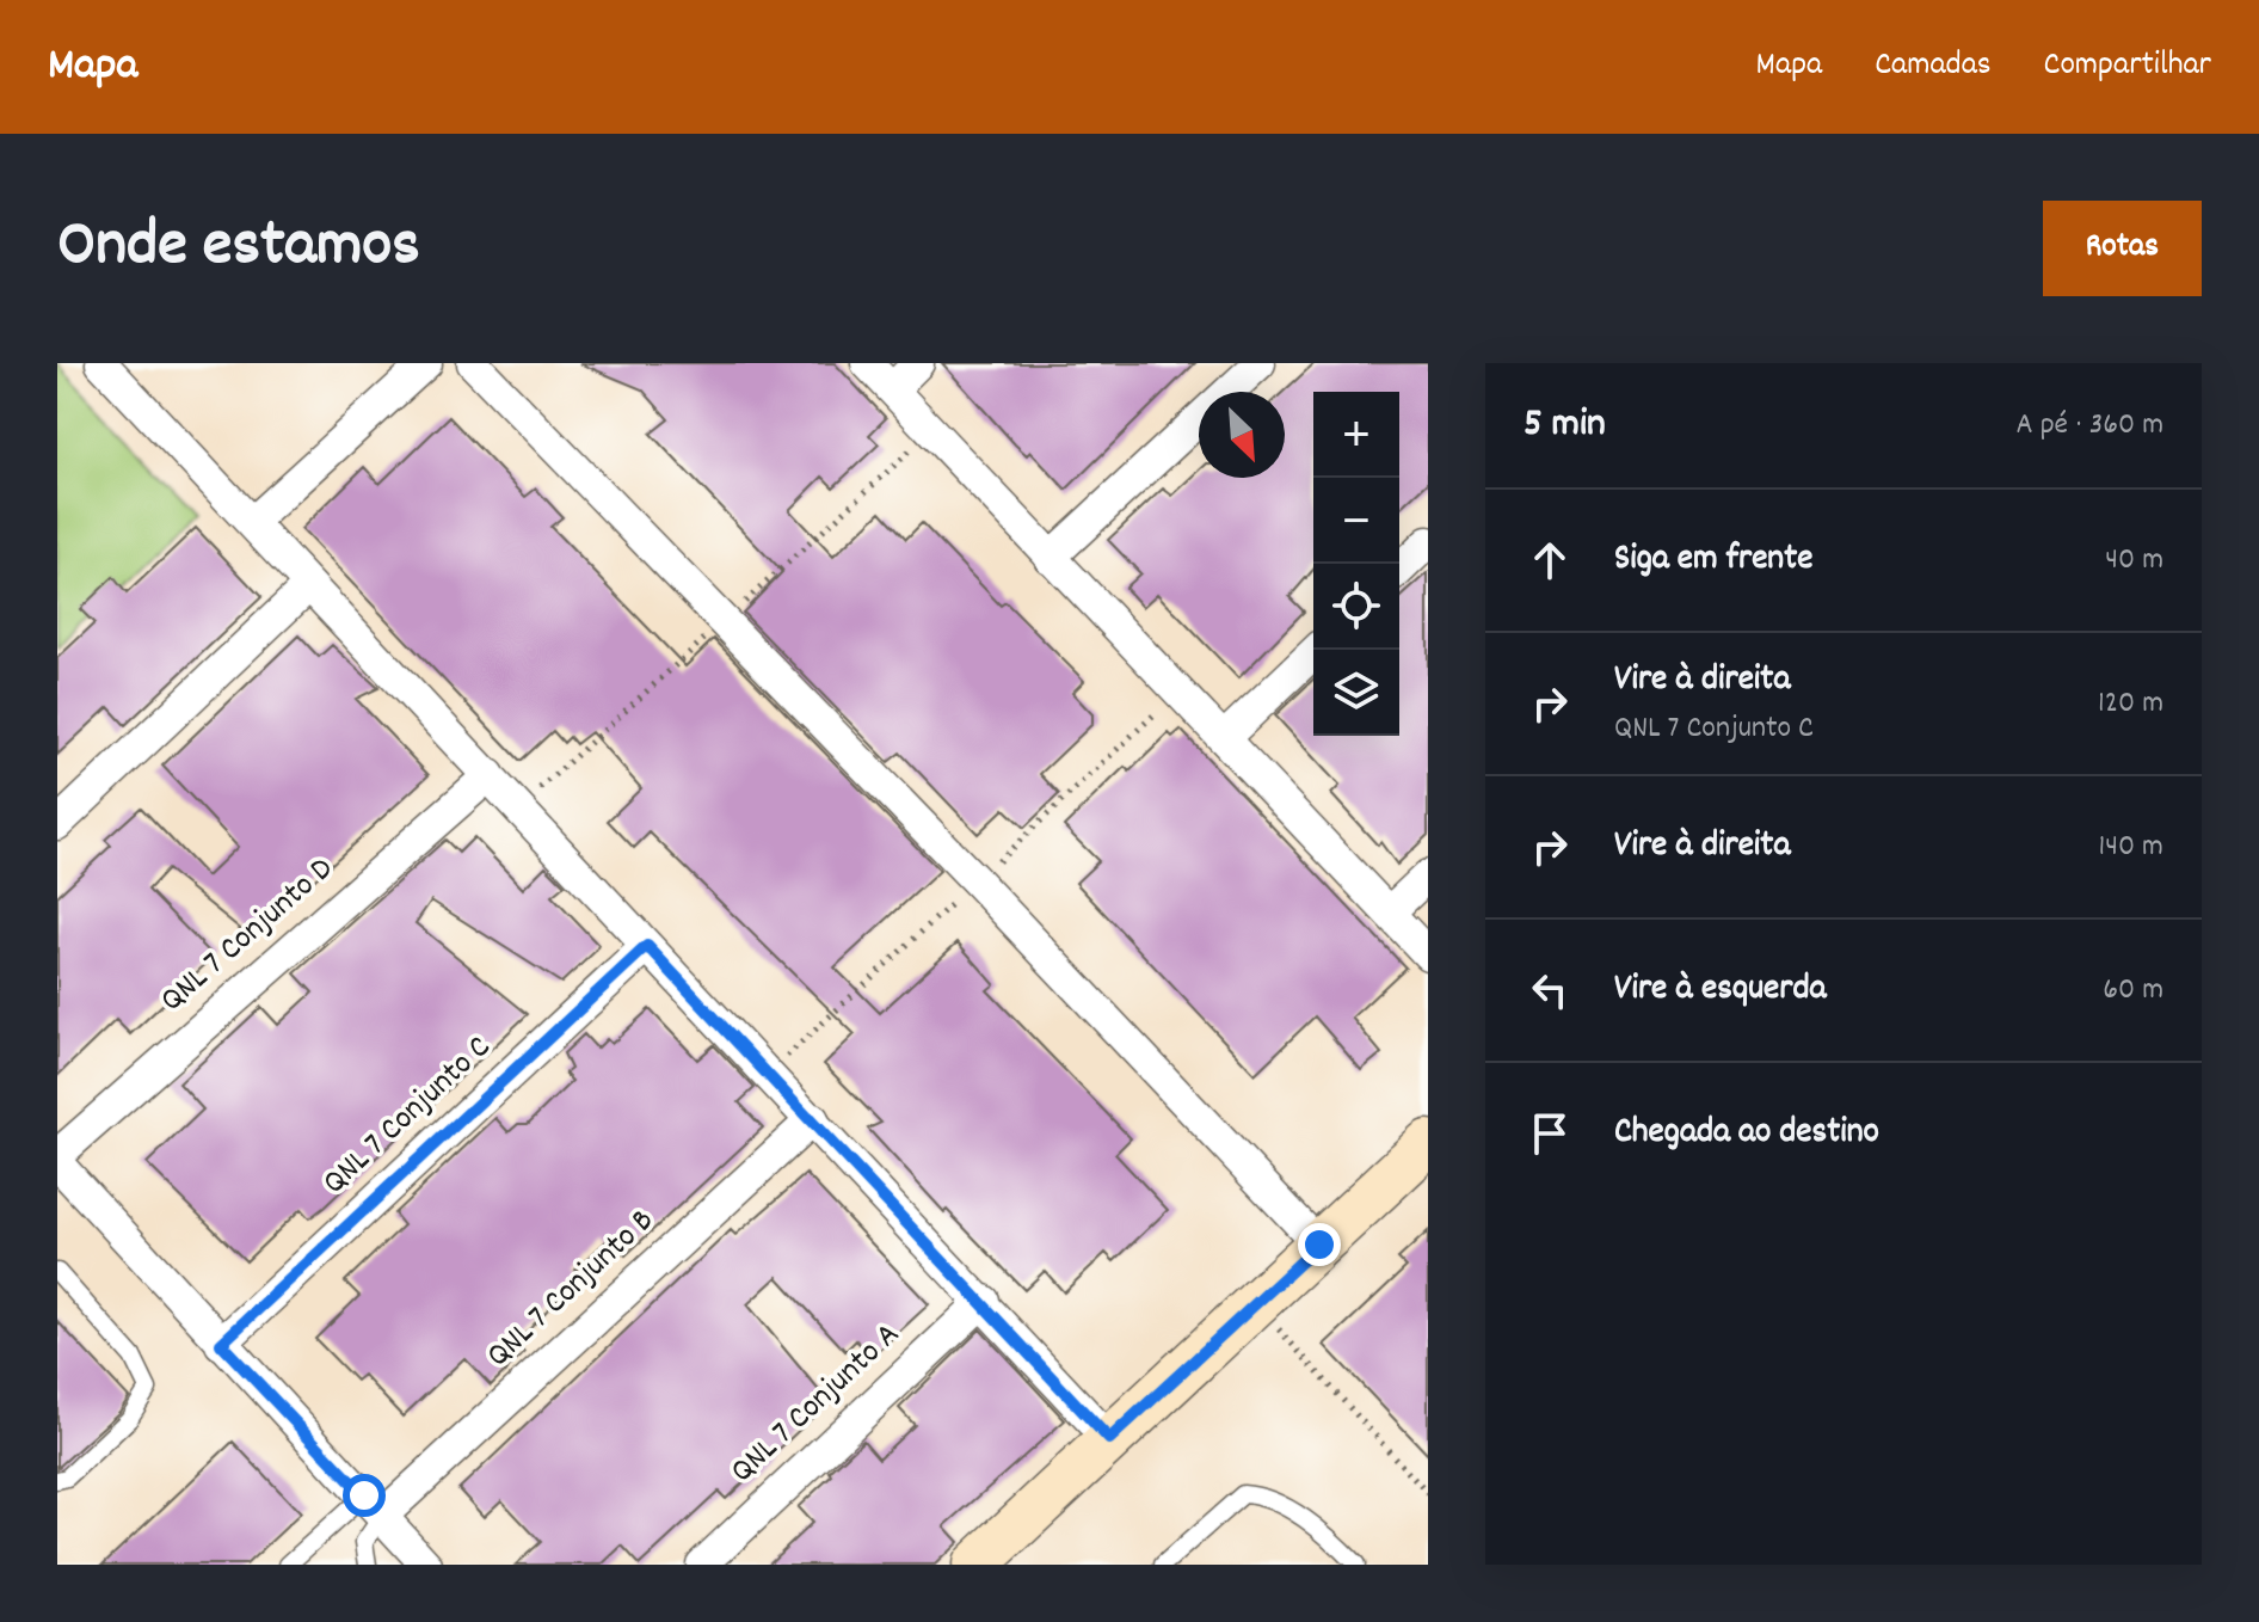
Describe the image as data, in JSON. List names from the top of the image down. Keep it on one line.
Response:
{"streets":{"street":["QNL 7 Conjunto D","QNL 7 Conjunto C","QNL 7 Conjunto B","QNL 7 Conjunto A"]},"north":"bottom right","page":{"header":"Mapa","nav":["Mapa","Camadas","Compartilhar"],"title":"Onde estamos","buttons":"Rotas","heading":["5 min","A pé · 360 m"],"map_buttons":["+","−"],"list":[["Siga em frente","40 m"],["Vire à direita","QNL 7 Conjunto C","120 m"],["Vire à direita","140 m"],["Vire à esquerda","60 m"],"Chegada ao destino"]}}
